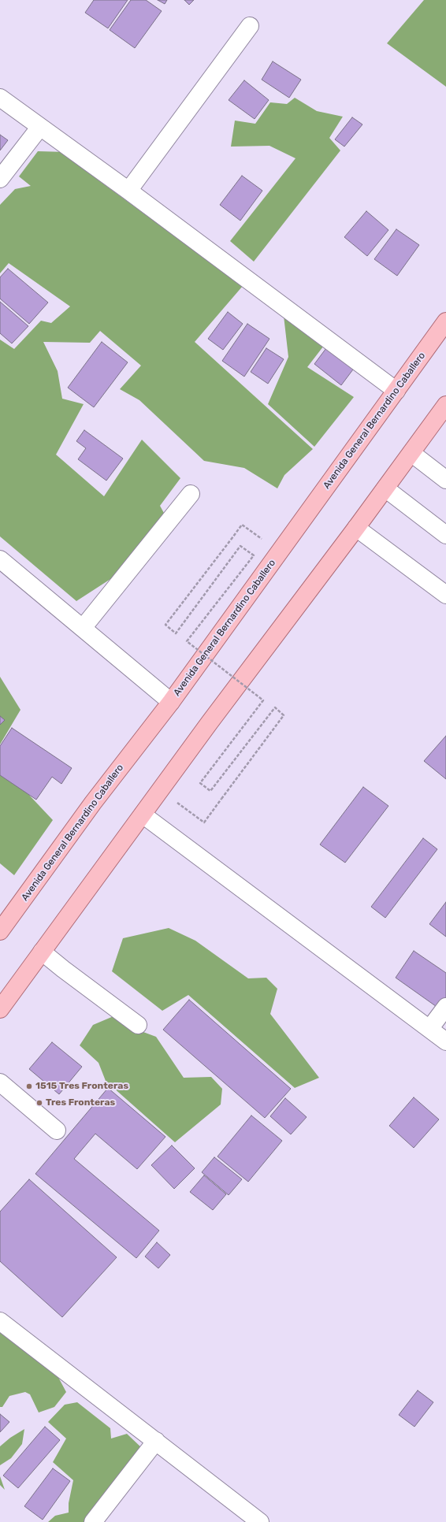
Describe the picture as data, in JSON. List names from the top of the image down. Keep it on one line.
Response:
{"streets":{"main road":["Avenida General Bernardino Caballero"]},"places":["1515 Tres Fronteras","Tres Fronteras"]}
